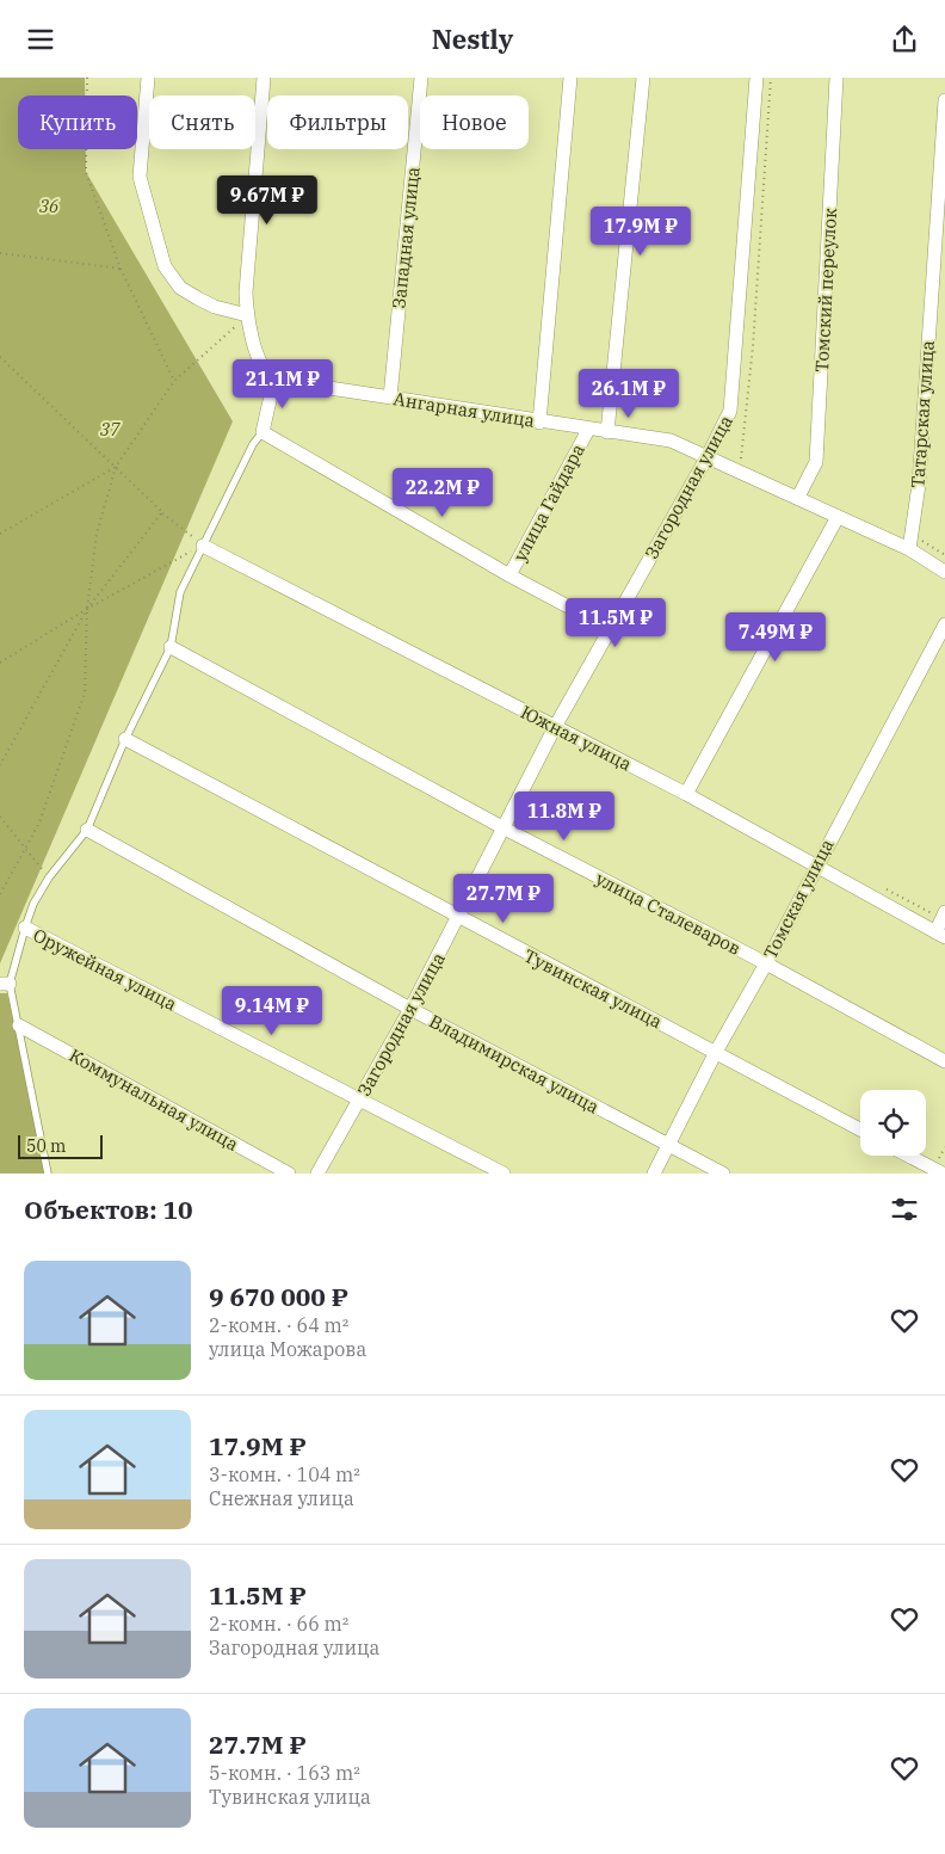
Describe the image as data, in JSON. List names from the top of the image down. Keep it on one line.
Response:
{"streets":{"street":["Западная улица","Томский переулок","Ангарная улица","Татарская улица","Загородная улица","улица Гайдара","Южная улица","Томская улица","улица Сталеваров","Оружейная улица","Тувинская улица","Владимирская улица","Коммунальная улица"]},"crossings":[["Западная улица","Ангарная улица"],["Томский переулок","Ангарная улица"],["Ангарная улица","Татарская улица"],["Ангарная улица","Загородная улица"],["Ангарная улица","улица Гайдара"],["Загородная улица","Южная улица"],["Загородная улица","улица Сталеваров"],["Загородная улица","Оружейная улица"],["Загородная улица","Тувинская улица"],["Загородная улица","Владимирская улица"],["Южная улица","Томская улица"],["Томская улица","улица Сталеваров"],["Томская улица","Тувинская улица"],["Томская улица","Владимирская улица"]],"parks":["36","37"],"scale_bar":"50 m","page":{"header":"Nestly","chip":["Купить","Снять","Фильтры","Новое"],"price":["9.67M ₽","17.9M ₽","21.1M ₽","26.1M ₽","22.2M ₽","11.5M ₽","7.49M ₽","11.8M ₽","27.7M ₽","9.14M ₽"],"scale":"50 m","heading":"Объектов: 10","list":[{"name":"9 670 000 ₽","note":"2-комн. · 64 m² · улица Можарова"},{"name":"17.9M ₽","note":"3-комн. · 104 m² · Снежная улица"},{"name":"11.5M ₽","note":"2-комн. · 66 m² · Загородная улица"},{"name":"27.7M ₽","note":"5-комн. · 163 m² · Тувинская улица"}]}}
